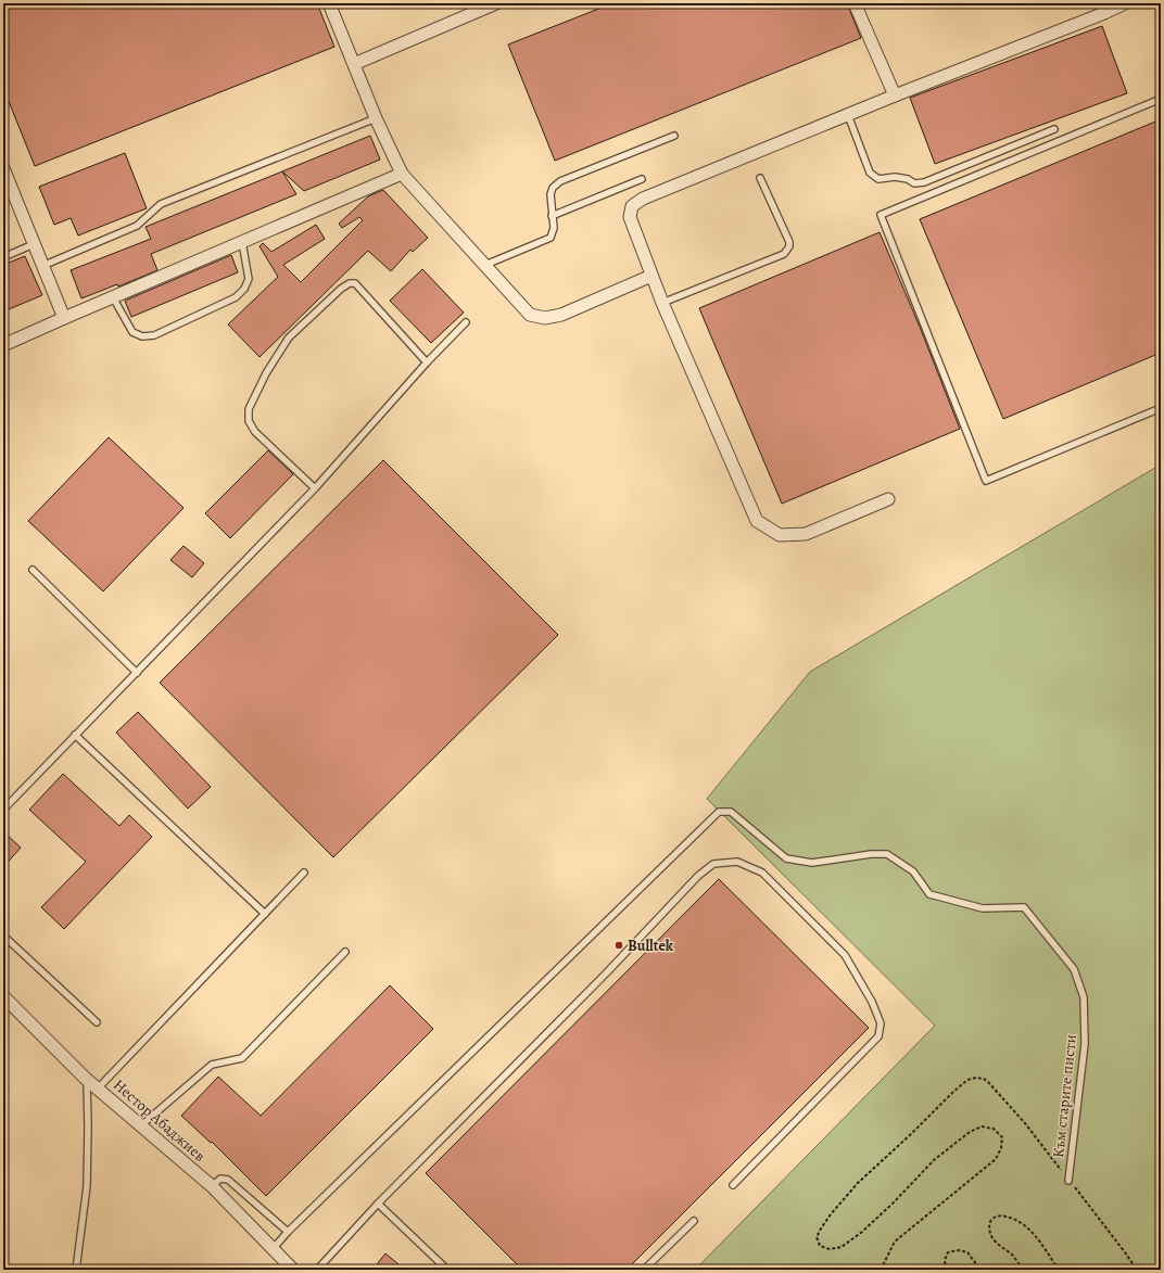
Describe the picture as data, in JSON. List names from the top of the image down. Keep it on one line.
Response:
{"streets":{"street":["Нестор Абаджиев"],"lane":["Към старите писти"]},"places":["Bulltek"]}
